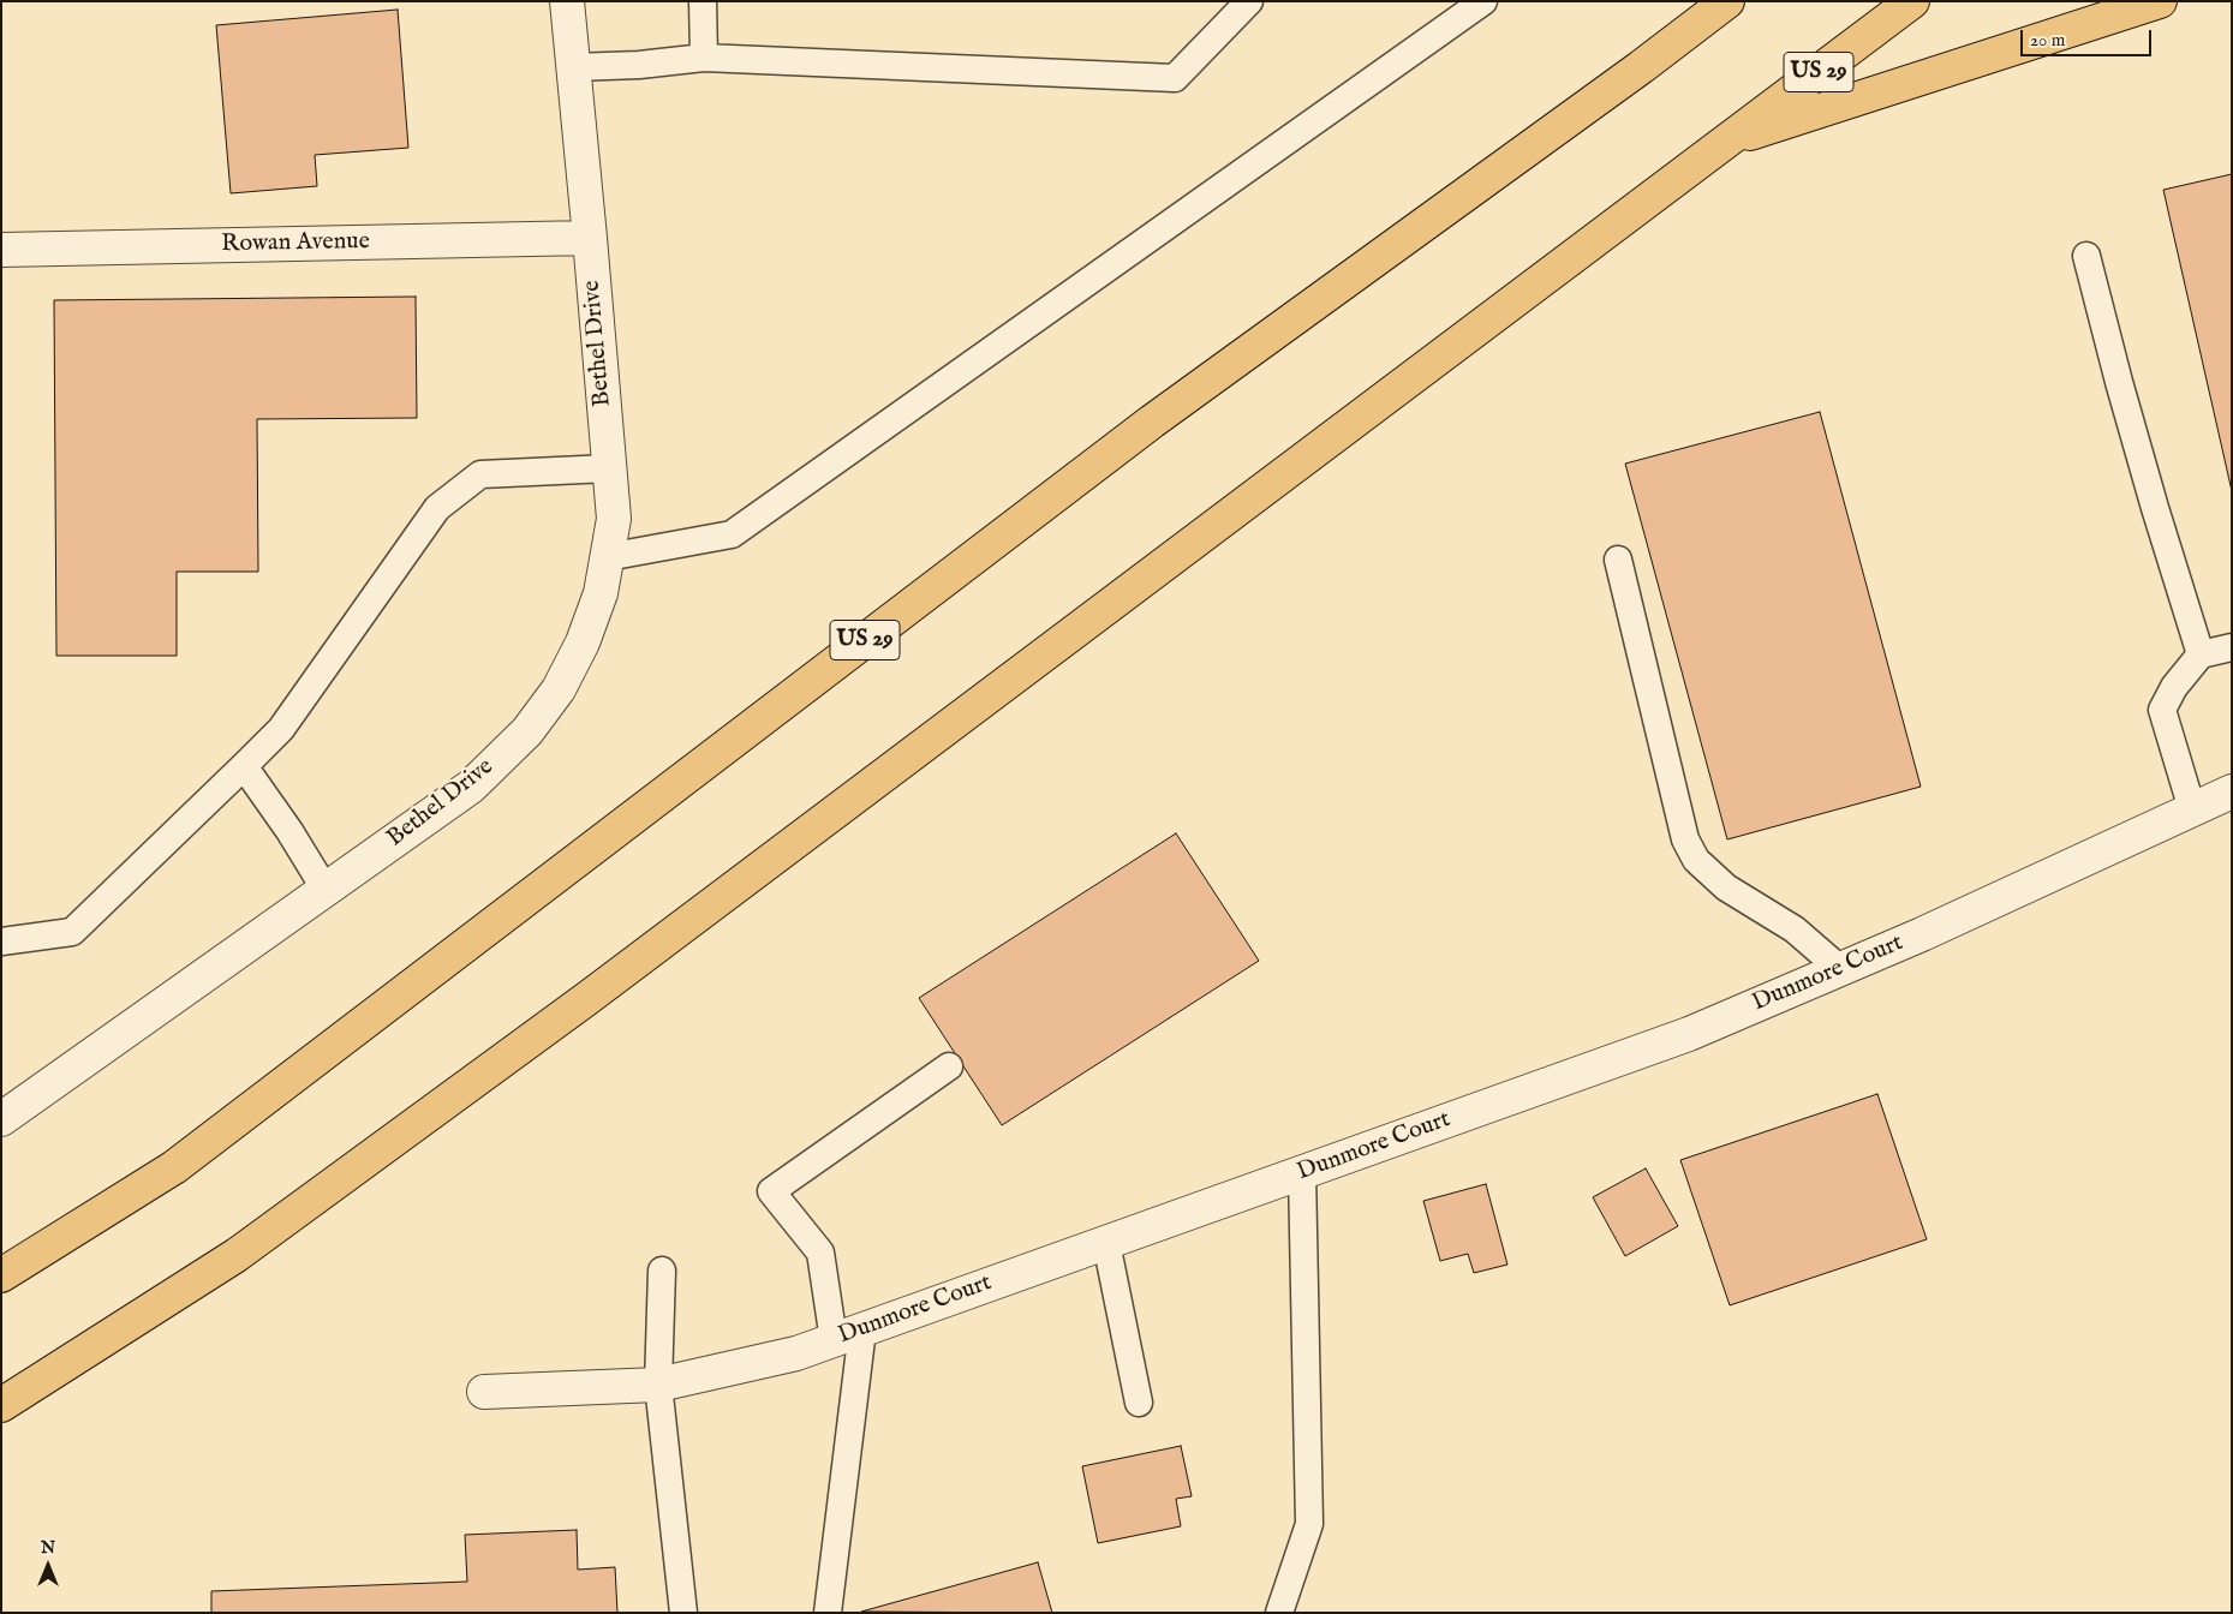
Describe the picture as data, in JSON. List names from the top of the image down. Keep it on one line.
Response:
{"streets":{"highway":["US 29"],"street":["Rowan Avenue","Bethel Drive","Dunmore Court"]},"crossings":[["Rowan Avenue","Bethel Drive"]],"scale_bar":"20 m","north":"top"}
